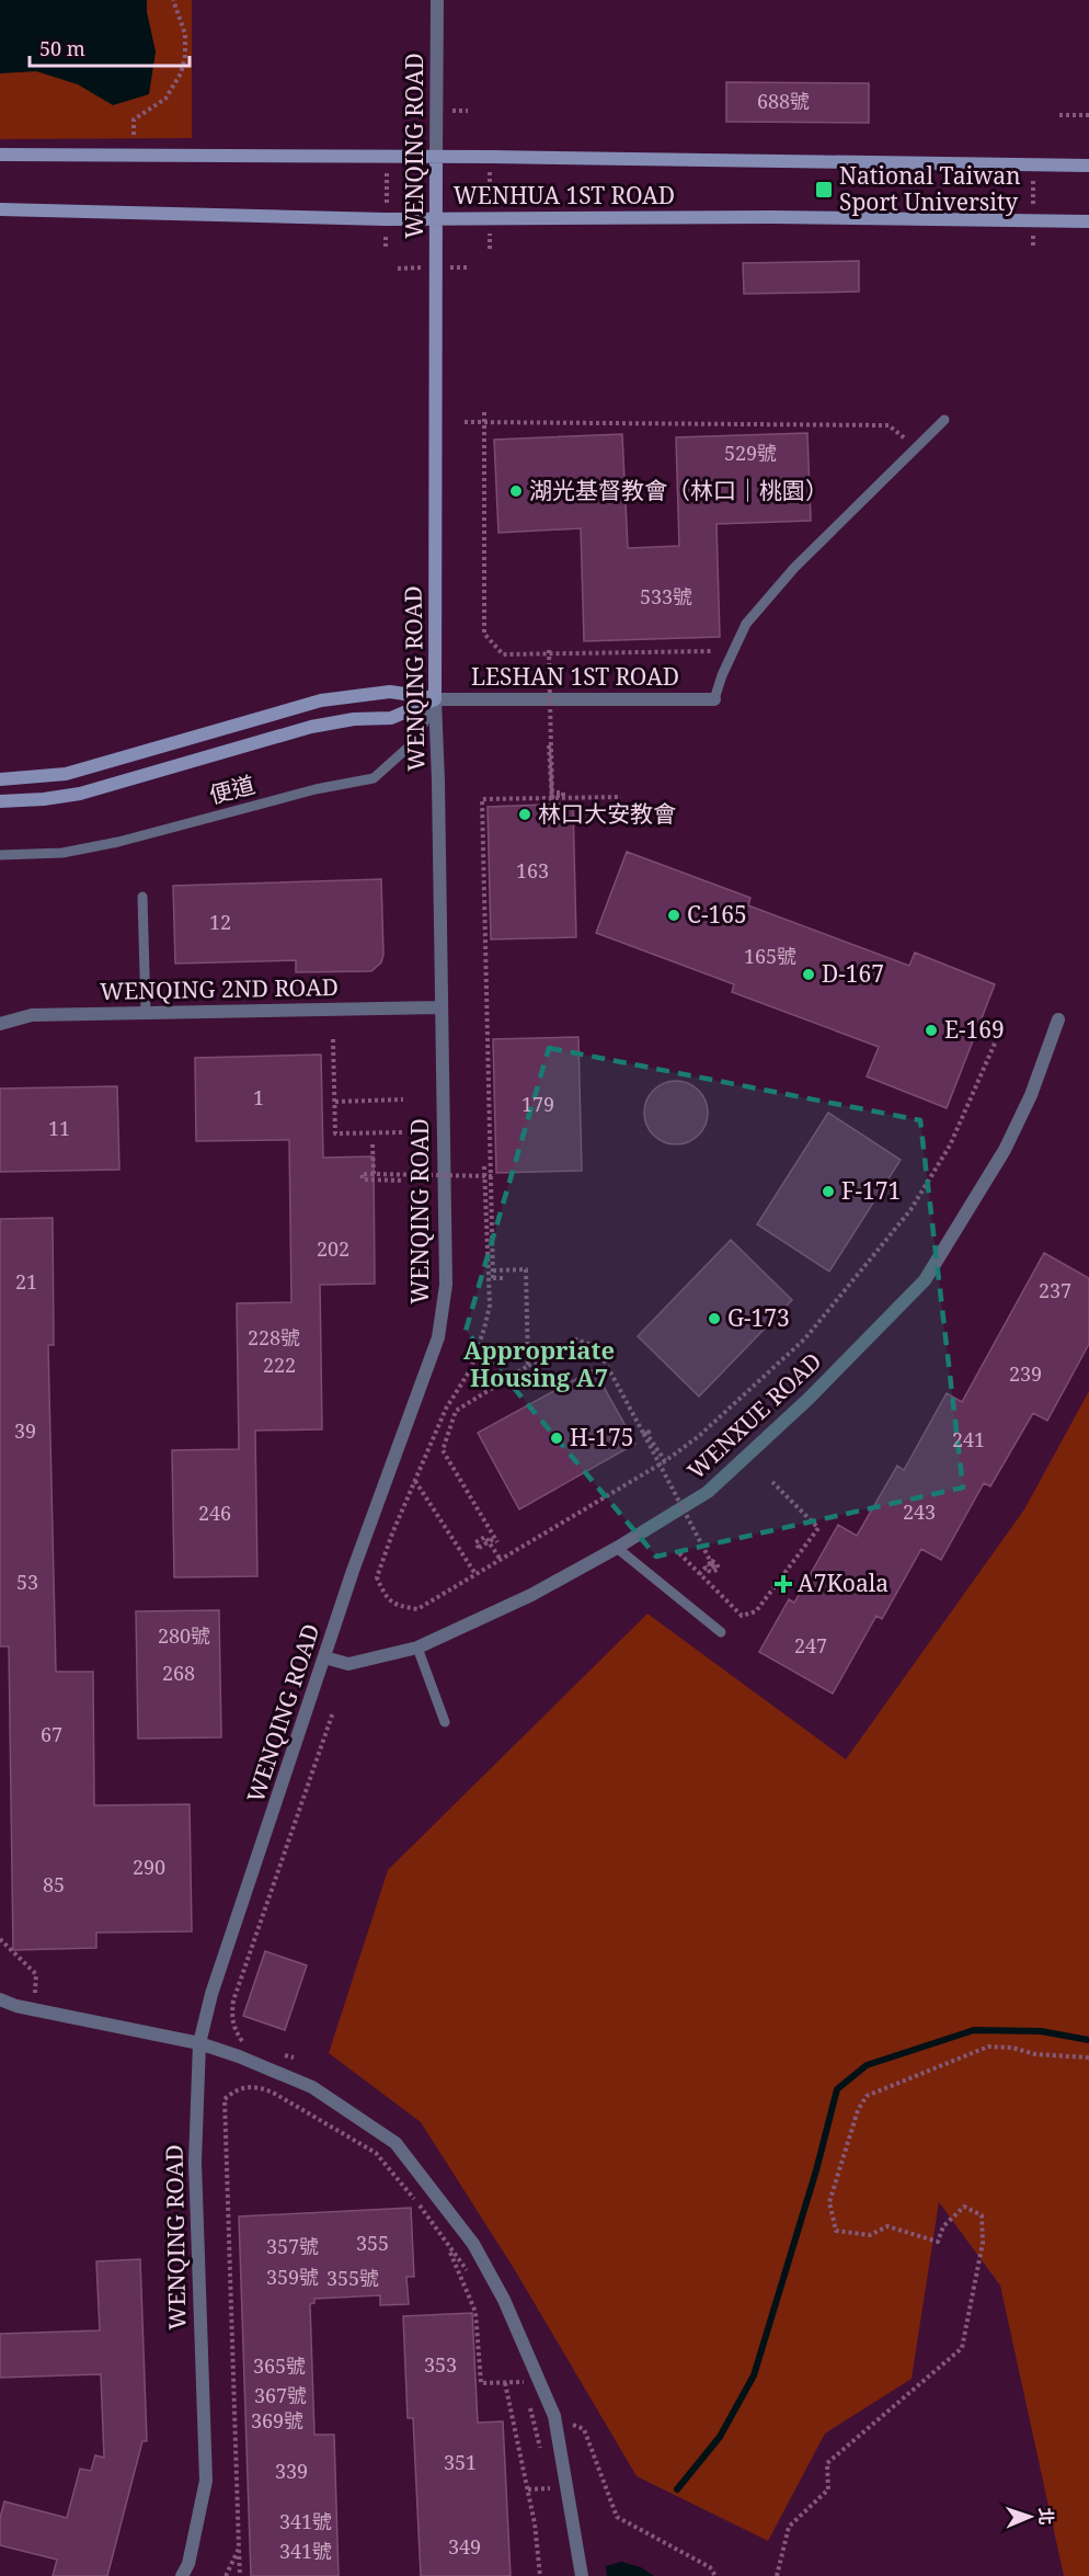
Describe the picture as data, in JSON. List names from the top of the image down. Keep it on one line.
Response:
{"streets":{"street":["WENQING ROAD","WENHUA 1ST ROAD","LESHAN 1ST ROAD","WENQING 2ND ROAD","WENXUE ROAD"],"lane":["便道"]},"crossings":[["WENQING ROAD","WENHUA 1ST ROAD"],["WENQING ROAD","LESHAN 1ST ROAD"],["WENQING ROAD","便道"],["WENQING ROAD","WENQING 2ND ROAD"],["WENQING ROAD","WENXUE ROAD"],["LESHAN 1ST ROAD","便道"]],"districts":["Appropriate Housing A7"],"places":{"transit":["National Taiwan Sport University"],"other":["湖光基督教會（林口｜桃園）","林口大安教會","C-165","D-167","E-169","F-171","G-173","H-175"],"health":["A7Koala"]},"house_numbers":["688號","529號","533號","163","12","165號","1","179","11","202","21","237","228號","222","239","39","241","243","246","53","280號","247","268","67","290","85","355","357號","359號","355號","353","365號","367號","369號","351","339","341號","349","341號"],"scale_bar":"50 m","north":"right"}
